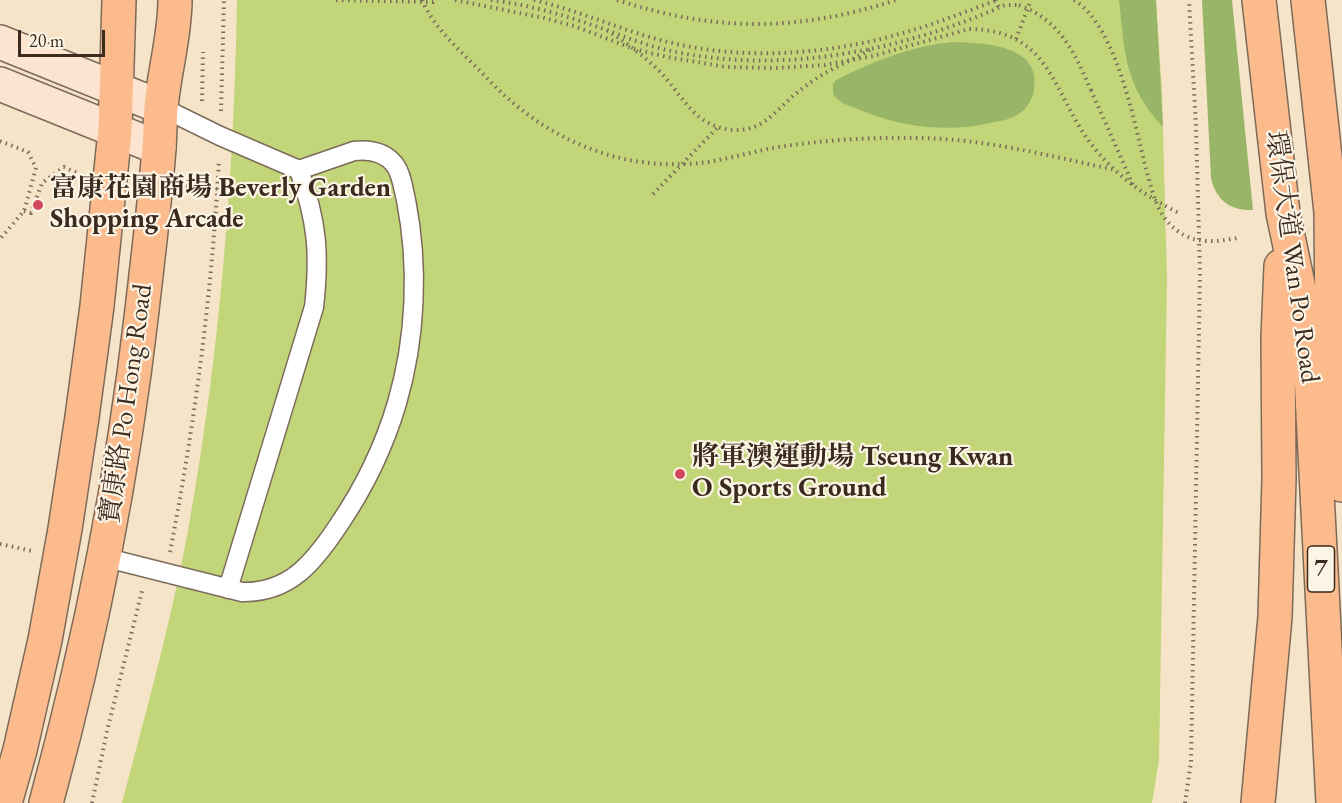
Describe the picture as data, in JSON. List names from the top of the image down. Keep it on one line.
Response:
{"streets":{"main road":["環保大道 Wan Po Road","寶康路 Po Hong Road","7"]},"places":["富康花園商場 Beverly Garden Shopping Arcade","將軍澳運動場 Tseung Kwan O Sports Ground"],"scale_bar":"20 m"}
